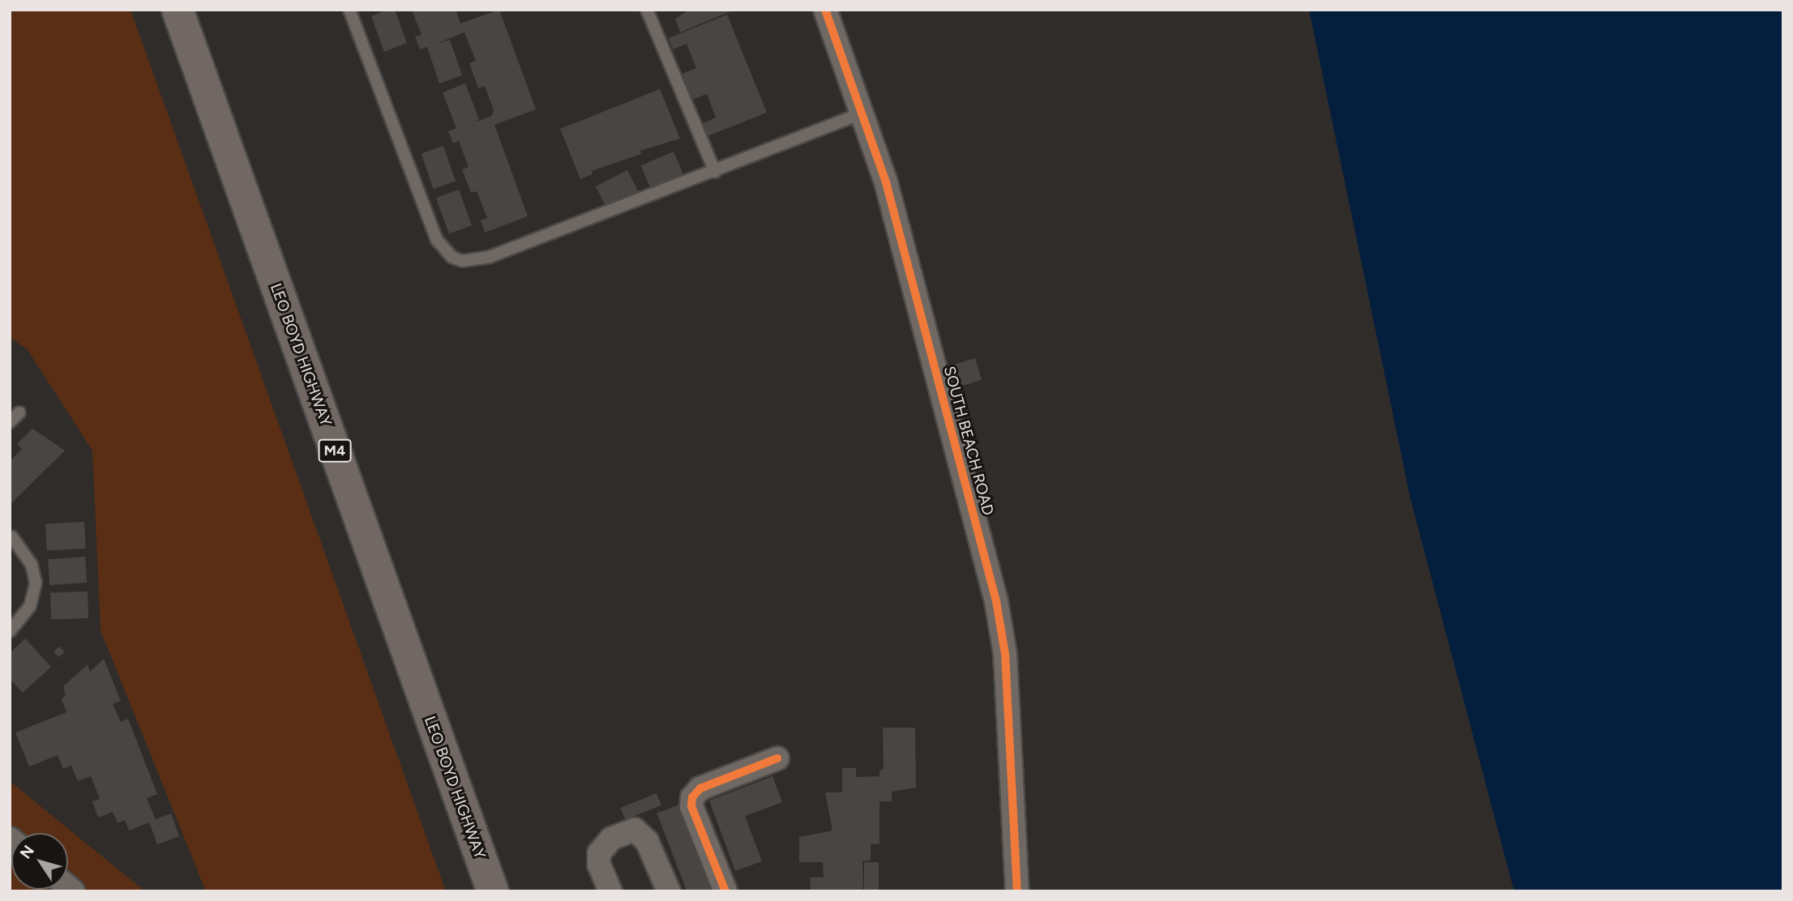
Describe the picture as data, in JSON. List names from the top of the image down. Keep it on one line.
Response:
{"streets":{"main road":["LEO BOYD HIGHWAY","M4"],"street":["SOUTH BEACH ROAD"]},"north":"top left"}
